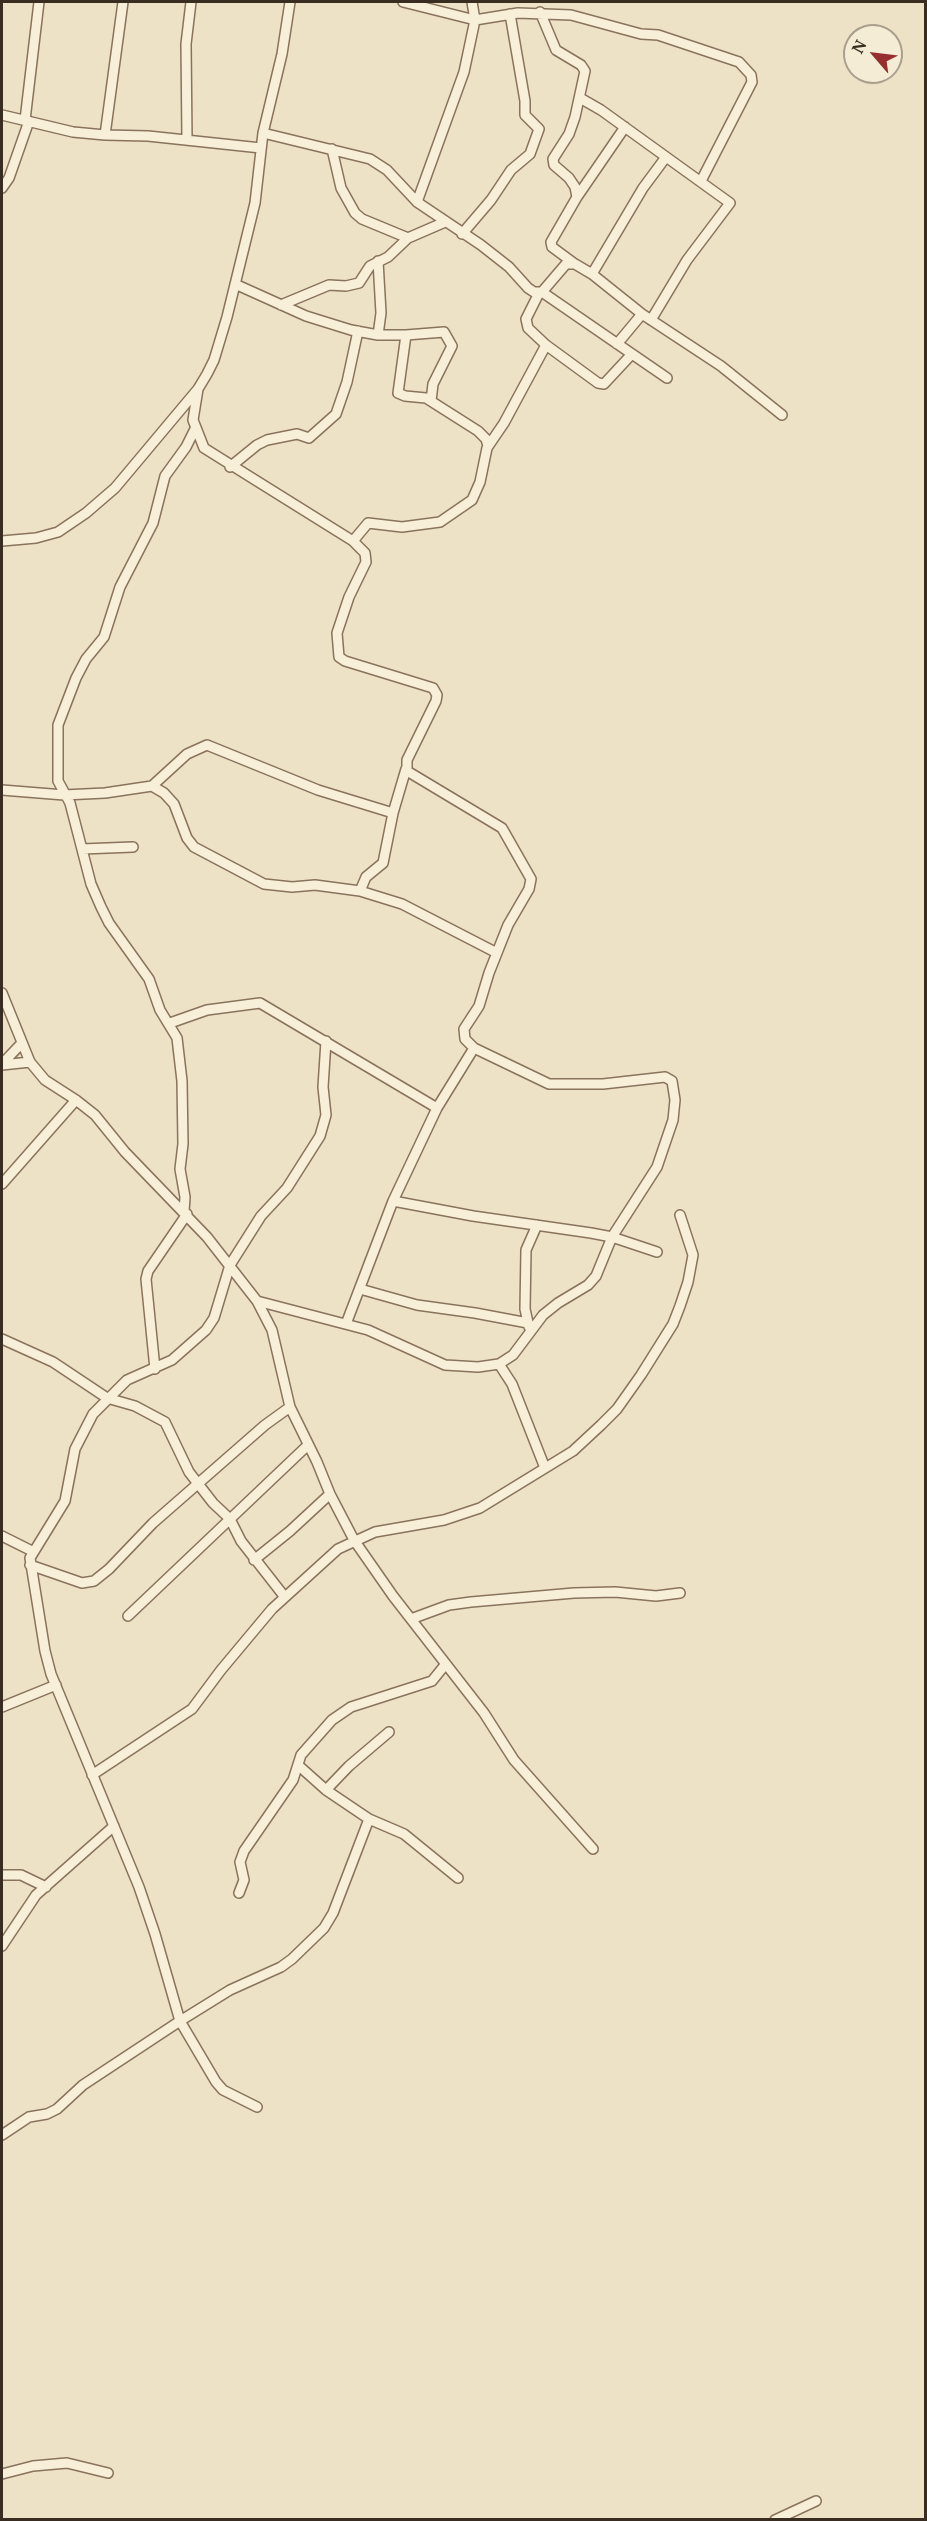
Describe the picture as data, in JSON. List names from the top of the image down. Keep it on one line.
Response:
{"north":"top left"}
